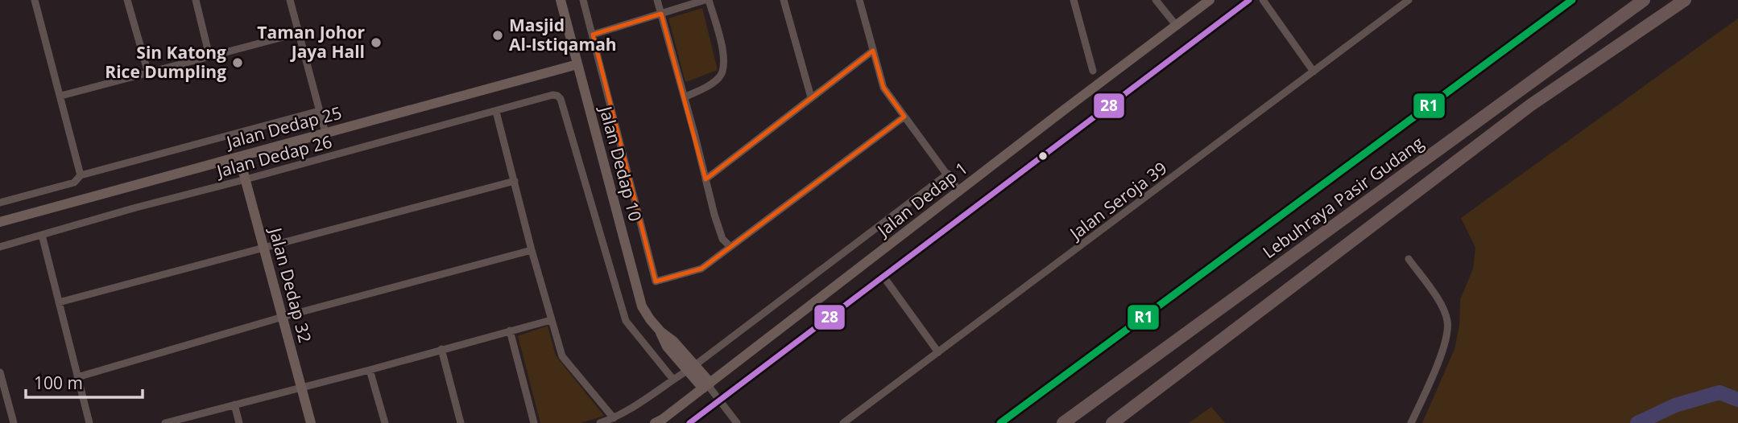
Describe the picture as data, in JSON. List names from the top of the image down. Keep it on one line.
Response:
{"streets":{"highway":["Lebuhraya Pasir Gudang"],"main road":["Jalan Dedap 25","Jalan Dedap 10","Jalan Dedap 1","Jalan Dedap 32"],"street":["Jalan Dedap 26","Jalan Seroja 39"]},"crossings":[["Jalan Dedap 25","Jalan Dedap 10"],["Jalan Dedap 25","Jalan Dedap 32"],["Jalan Dedap 26","Jalan Dedap 32"],["Jalan Dedap 10","Jalan Dedap 1"]],"places":["Masjid Al-Istiqamah","Taman Johor Jaya Hall","Sin Katong Rice Dumpling"],"lines":["transit line R1","transit line 28"],"scale_bar":"100 m"}
